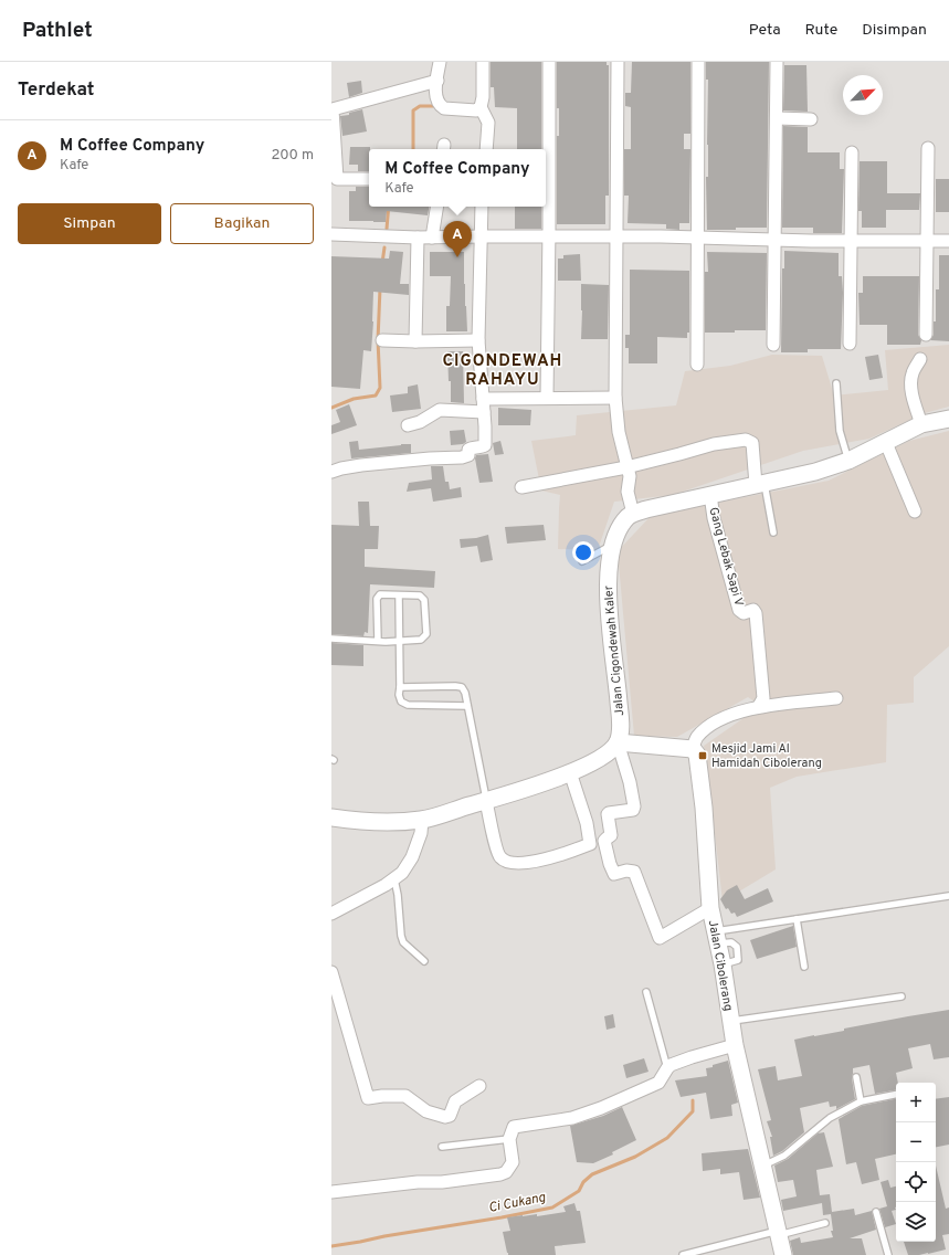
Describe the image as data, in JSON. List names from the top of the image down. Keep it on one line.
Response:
{"streets":{"main road":["Jalan Cigondewah Kaler","Jalan Cibolerang"],"street":["Gang Lebak Sapi V"]},"districts":["CIGONDEWAH RAHAYU"],"water":["Ci Cukang"],"places":{"transit":["Mesjid Jami Al Hamidah Cibolerang"]},"north":"top right","page":{"header":"Pathlet","nav":["Peta","Rute","Disimpan"],"heading":"Terdekat","list":[{"mark":"A","name":"M Coffee Company","note":"Kafe","value":"200 m"}],"popup":["M Coffee Company","Kafe"],"buttons":["Simpan","Bagikan"],"pins":"A","map_buttons":["+","−"]}}
